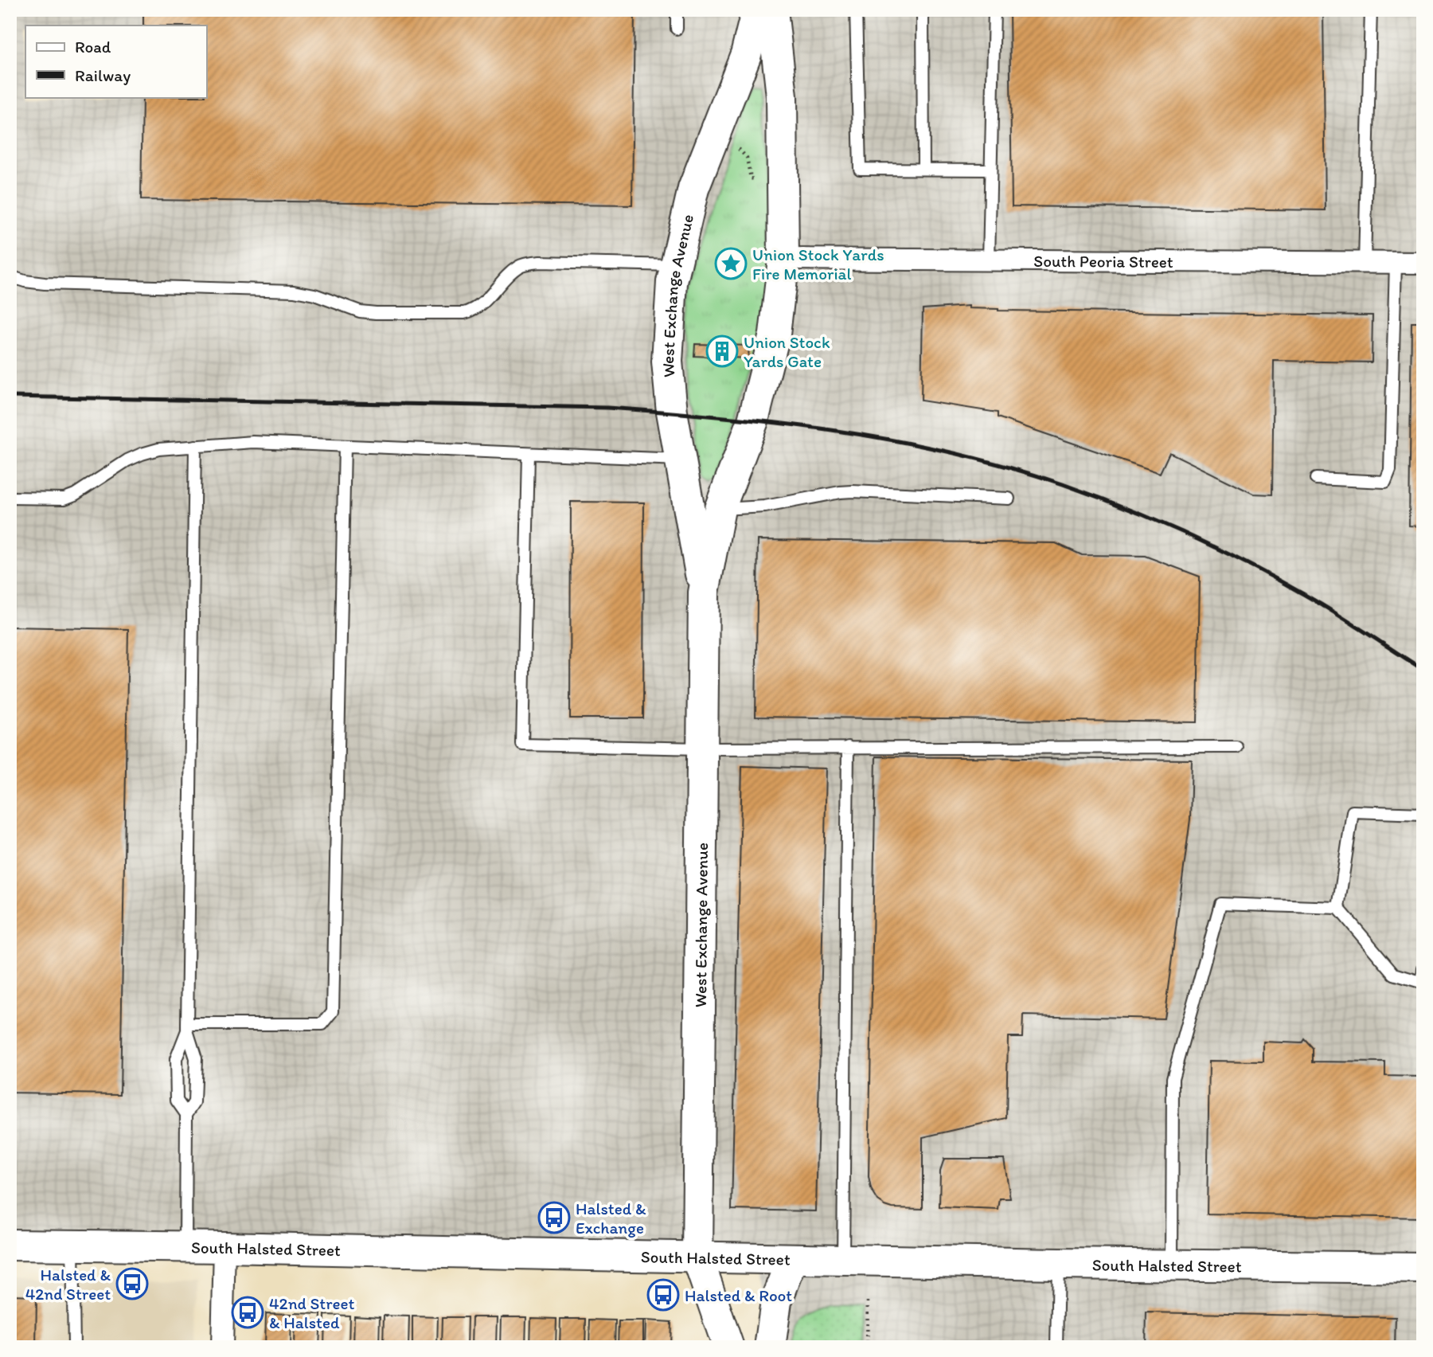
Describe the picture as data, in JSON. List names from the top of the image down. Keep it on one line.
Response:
{"streets":{"street":["South Peoria Street","West Exchange Avenue","South Halsted Street"]},"crossings":[["South Peoria Street","West Exchange Avenue"],["West Exchange Avenue","South Halsted Street"]],"places":{"place":["Union Stock Yards Fire Memorial"],"building":["Union Stock Yards Gate"],"bus stop":["Halsted & Exchange","Halsted & 42nd Street","Halsted & Root","42nd Street & Halsted"]},"legend":["Road","Railway"]}
